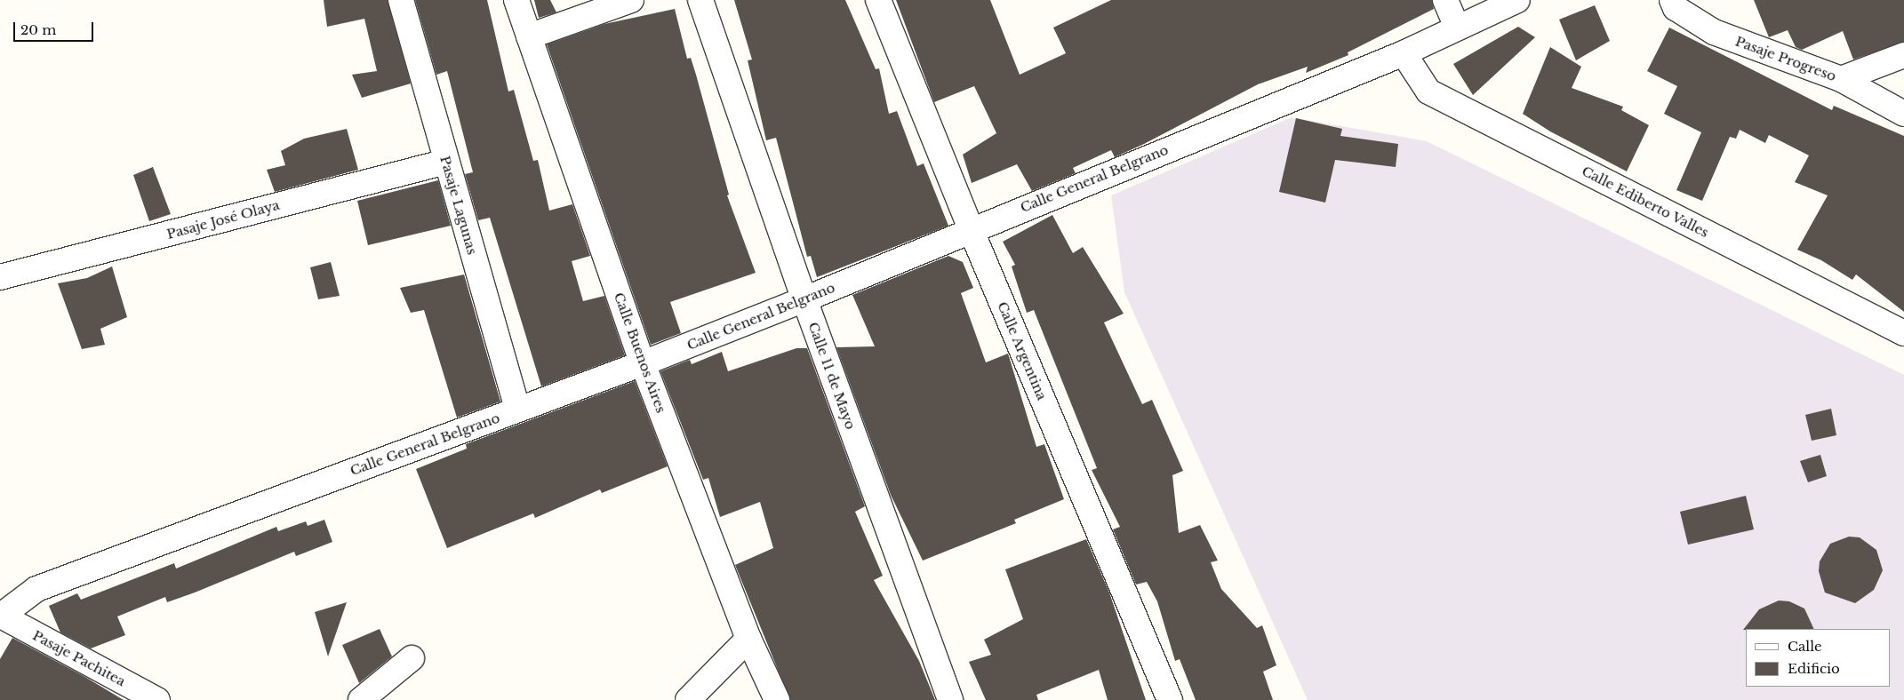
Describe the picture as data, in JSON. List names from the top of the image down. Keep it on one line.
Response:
{"streets":{"street":["Pasaje Progreso","Calle General Belgrano","Calle Ediberto Valles","Pasaje Lagunas","Pasaje José Olaya","Calle Argentina","Calle Buenos Aires","Calle 11 de Mayo","Pasaje Pachitea"]},"crossings":[["Calle General Belgrano","Calle Ediberto Valles"],["Calle General Belgrano","Pasaje Lagunas"],["Calle General Belgrano","Calle Argentina"],["Calle General Belgrano","Calle Buenos Aires"],["Calle General Belgrano","Calle 11 de Mayo"],["Calle General Belgrano","Pasaje Pachitea"],["Pasaje Lagunas","Pasaje José Olaya"]],"legend":["Calle","Edificio"],"scale_bar":"20 m"}
